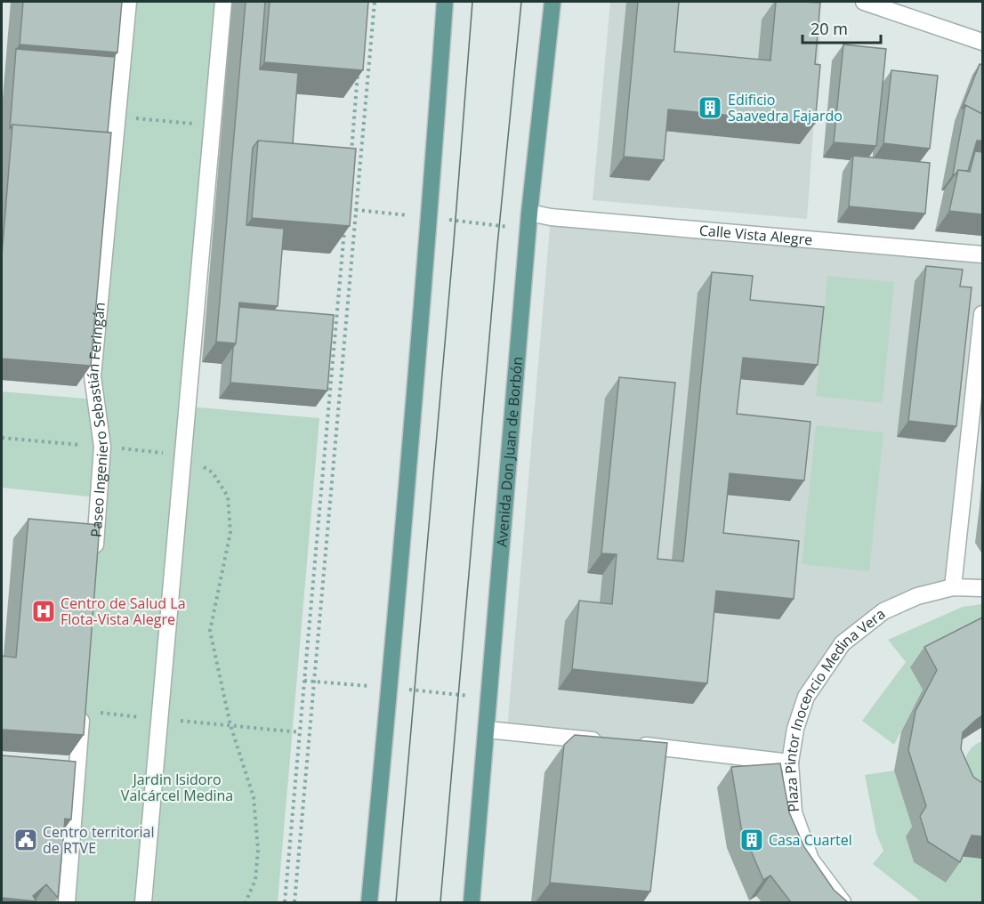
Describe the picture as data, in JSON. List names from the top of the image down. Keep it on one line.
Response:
{"streets":{"main road":["Avenida Don Juan de Borbón"],"street":["Calle Vista Alegre","Paseo Ingeniero Sebastián Feringán","Plaza Pintor Inocencio Medina Vera"]},"crossings":[["Calle Vista Alegre","Avenida Don Juan de Borbón"]],"parks":["Jardin Isidoro Valcárcel Medina"],"places":{"building":["Edificio Saavedra Fajardo","Casa Cuartel"],"hospital":["Centro de Salud La Flota-Vista Alegre"],"public building":["Centro territorial de RTVE"]},"scale_bar":"20 m"}
